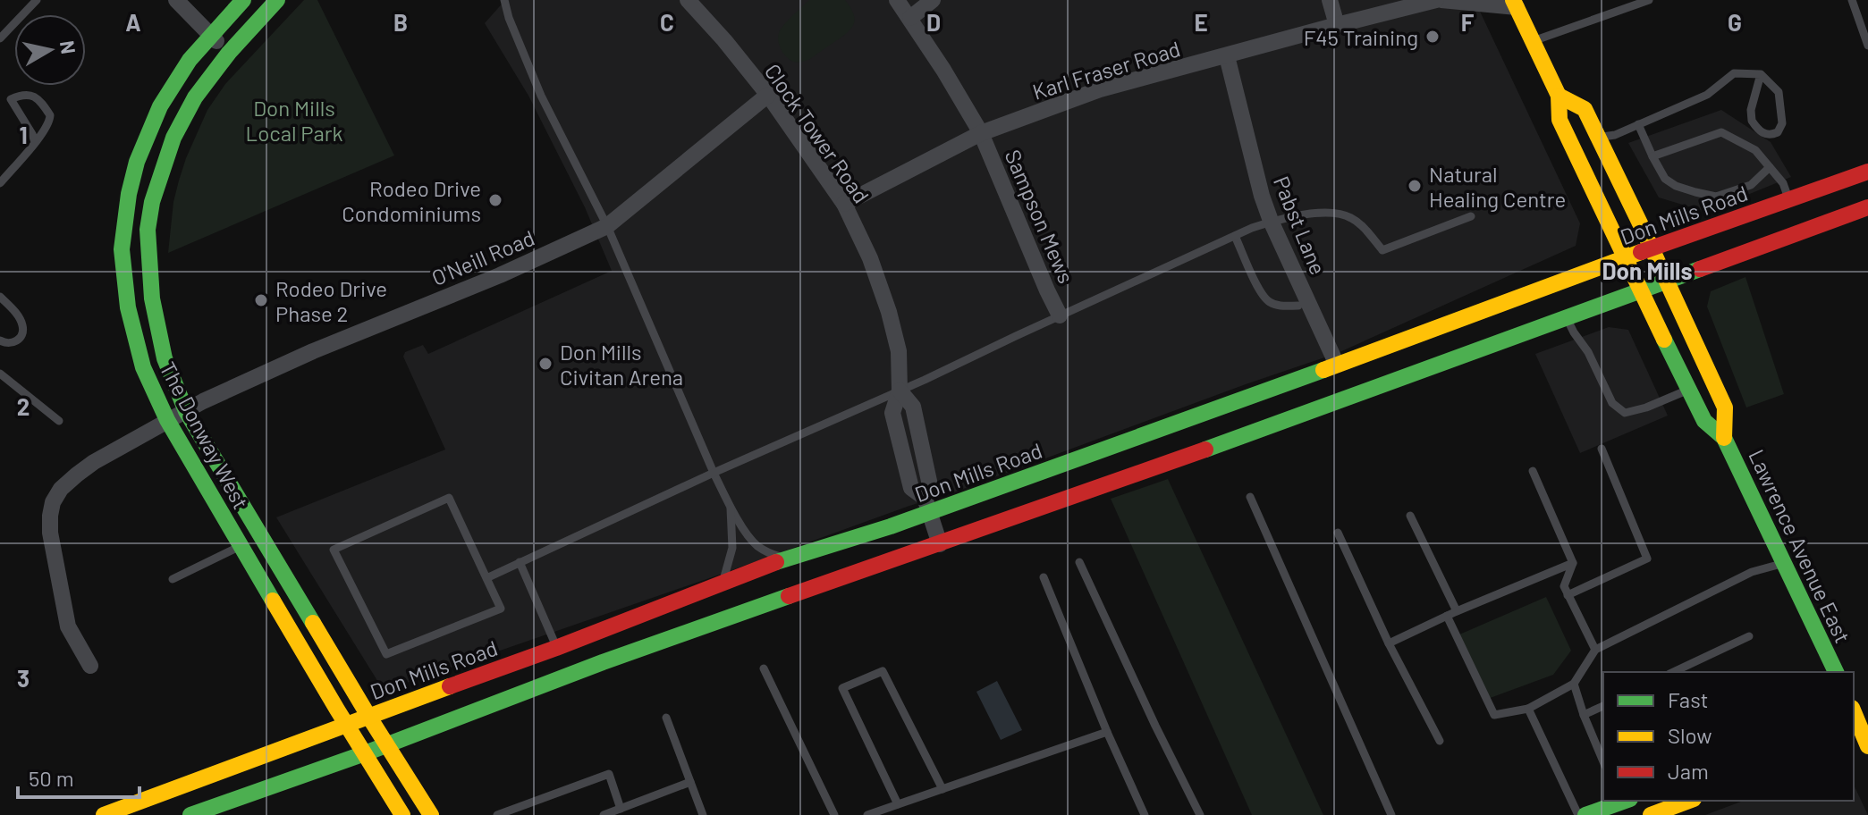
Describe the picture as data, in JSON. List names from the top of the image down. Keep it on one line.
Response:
{"streets":{"main road":["Don Mills Road","The Donway West","Lawrence Avenue East"],"street":["Karl Fraser Road","Clock Tower Road","Sampson Mews","Pabst Lane","O'Neill Road"]},"crossings":[["Karl Fraser Road","Clock Tower Road"],["Karl Fraser Road","Sampson Mews"],["Karl Fraser Road","Pabst Lane"],["Karl Fraser Road","Lawrence Avenue East"],["Clock Tower Road","Don Mills Road"],["Clock Tower Road","O'Neill Road"],["Don Mills Road","Pabst Lane"],["Don Mills Road","The Donway West"],["Don Mills Road","Lawrence Avenue East"],["O'Neill Road","The Donway West"]],"districts":["Don Mills"],"parks":["Don Mills Local Park"],"places":["F45 Training","Natural Healing Centre","Rodeo Drive Condominiums","Rodeo Drive Phase 2","Don Mills Civitan Arena"],"legend":["Fast","Slow","Jam"],"scale_bar":"50 m","north":"right","grid":{"columns":["A","B","C","D","E","F","G"],"rows":["1","2","3"]}}
